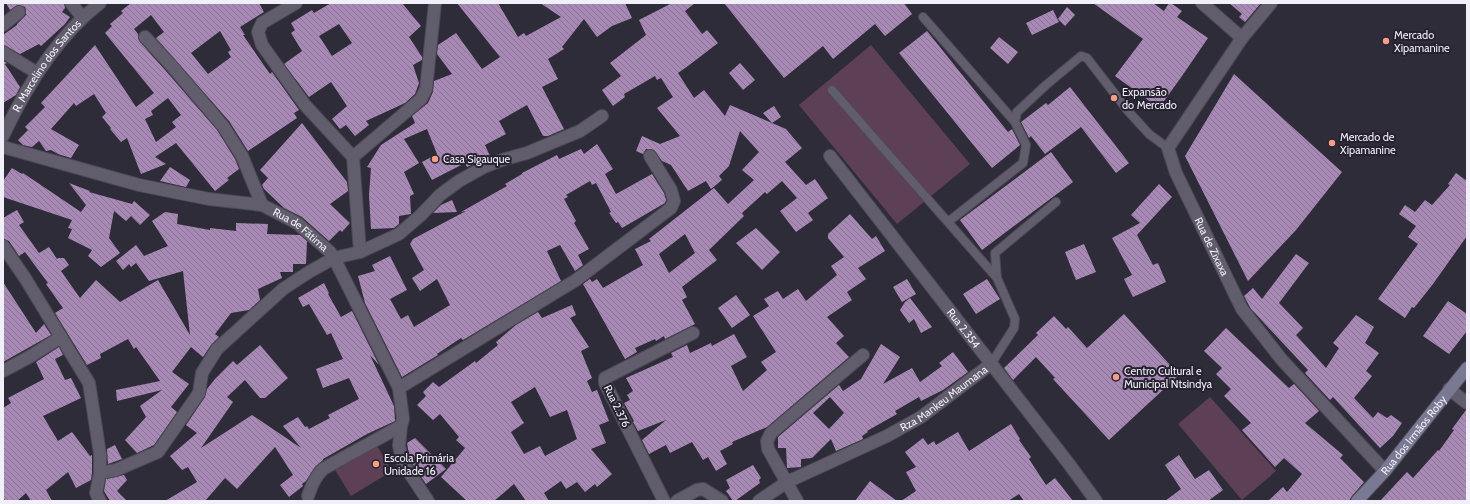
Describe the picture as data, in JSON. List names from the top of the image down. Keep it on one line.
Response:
{"streets":{"street":["R. Marcelino dos Santos","Rua de Fátima","Rua de Zixaxa","Rua 2.354","Rza Mankeu Maumana","Rua 2.376","Rua dos Irmãos Roby"]},"crossings":[["Rua de Zixaxa","Rua dos Irmãos Roby"],["Rua 2.354","Rza Mankeu Maumana"]],"places":["Mercado Xipamanine","Expansão do Mercado","Mercado de Xipamanine","Casa Sigauque","Centro Cultural e Municipal Ntsindya","Escola Primária Unidade 16"]}
